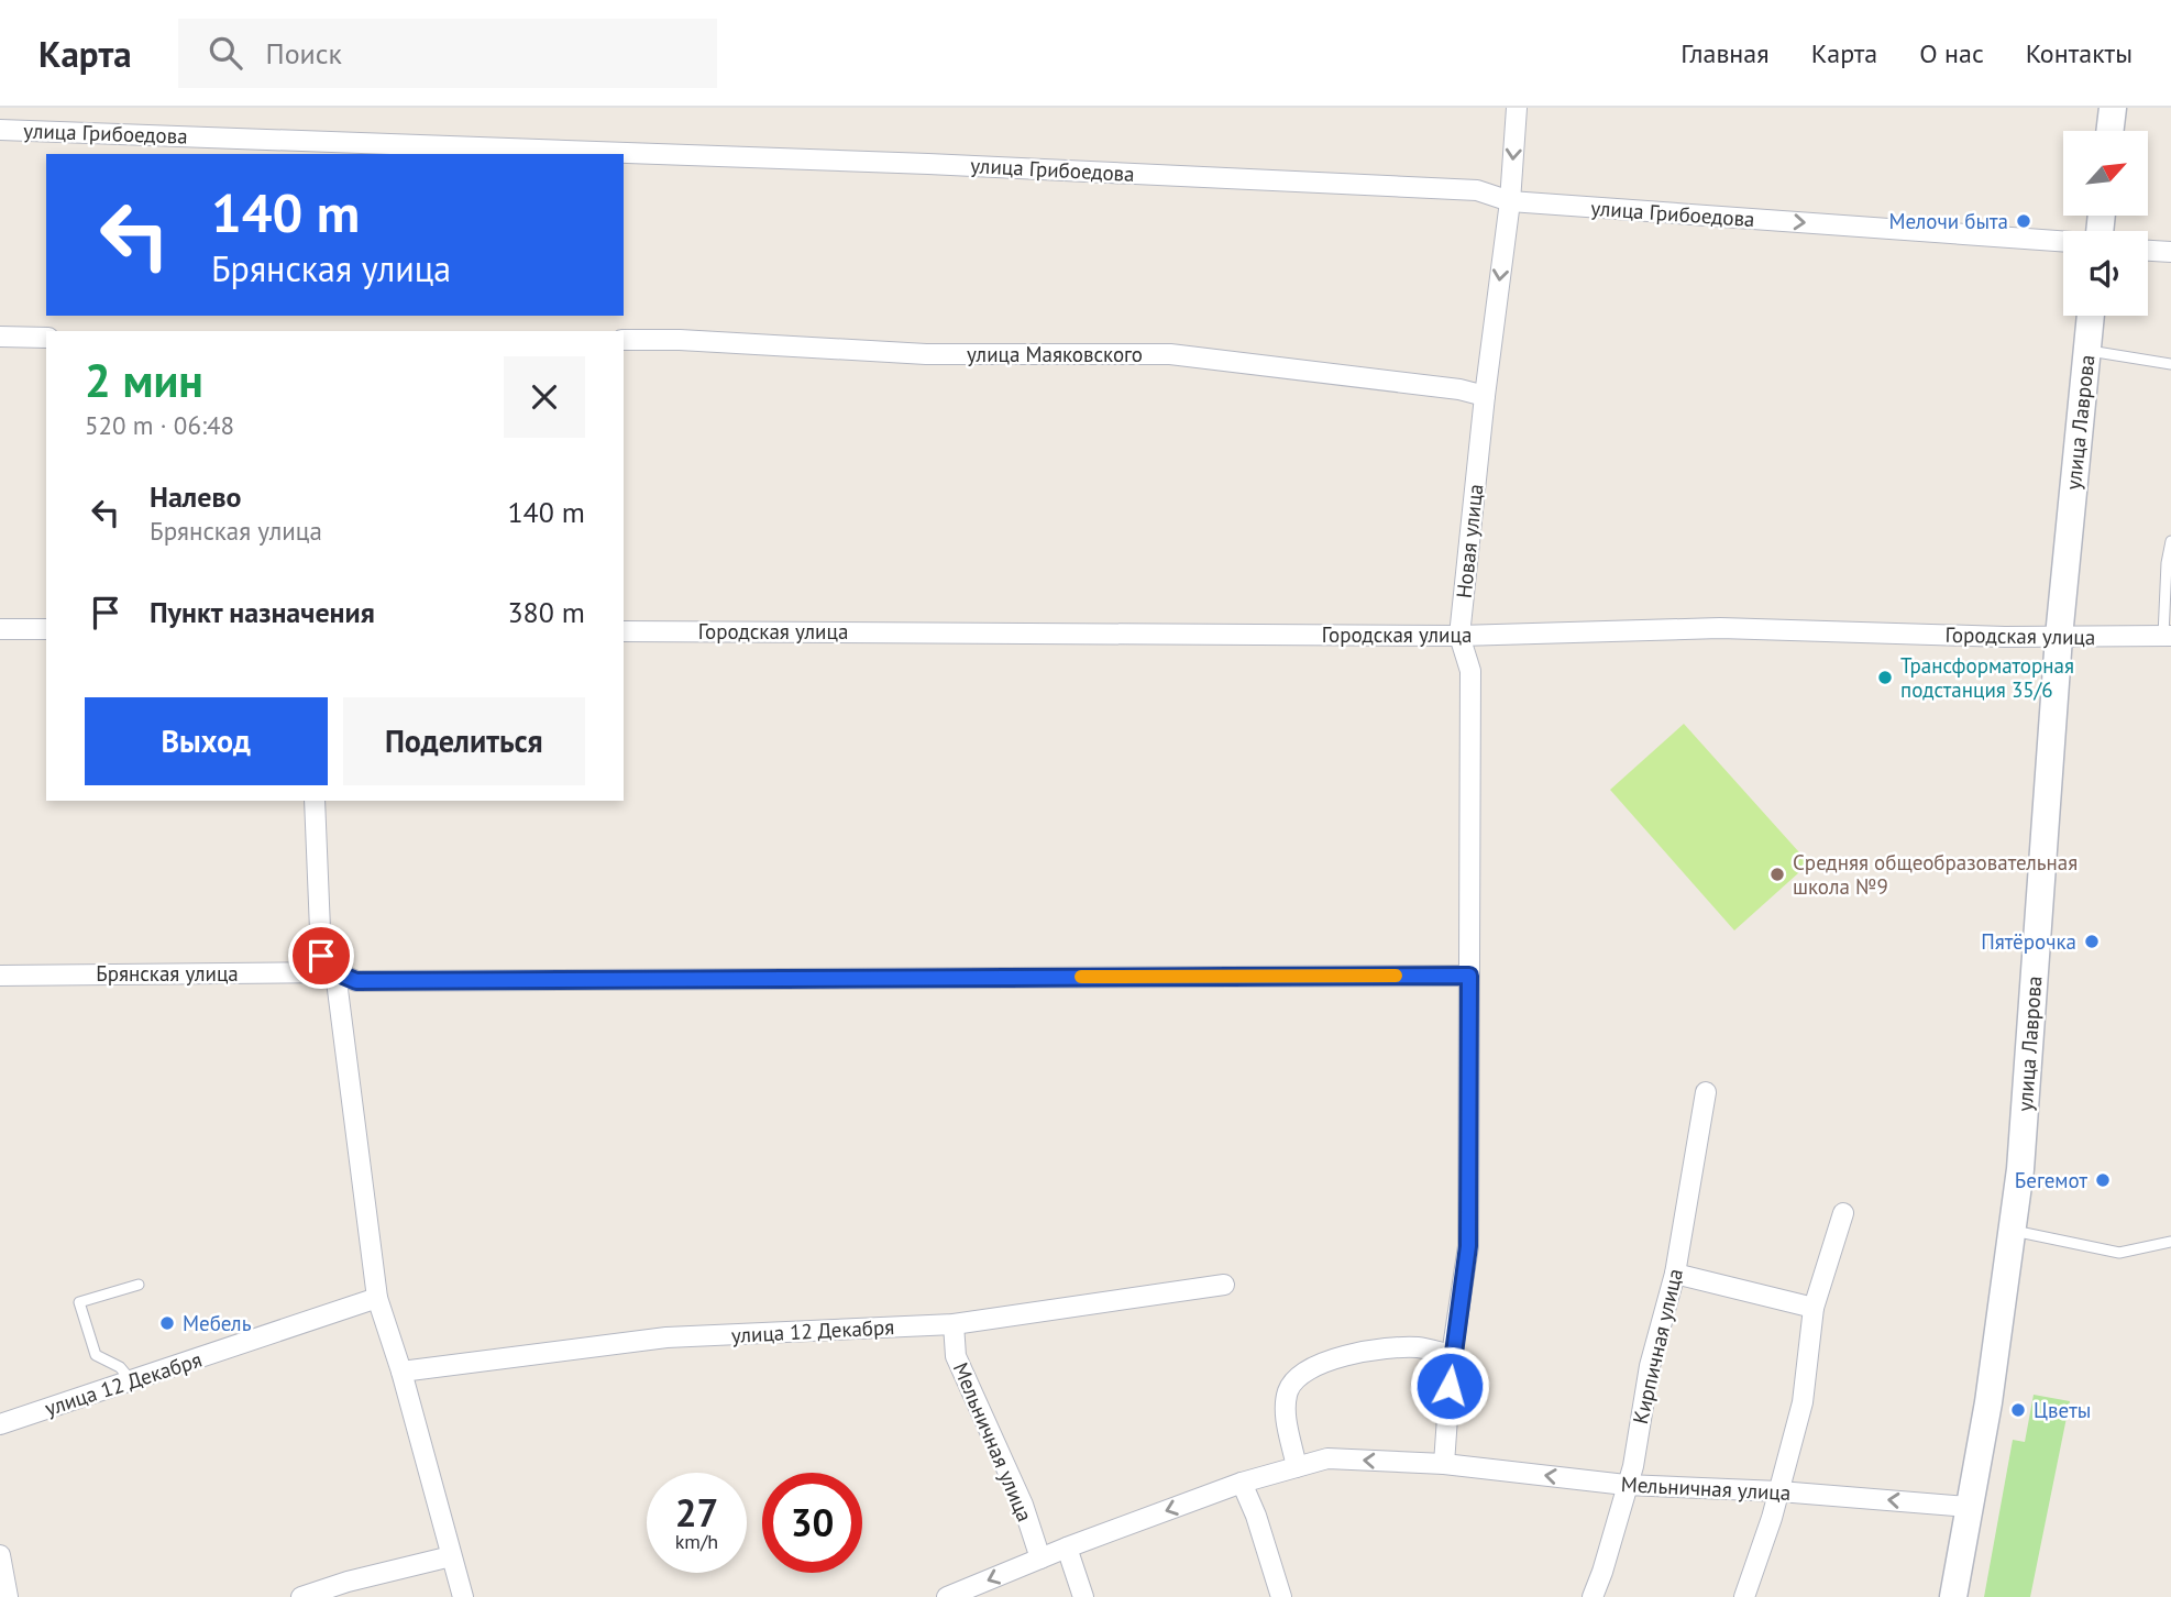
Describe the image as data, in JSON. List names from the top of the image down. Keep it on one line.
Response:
{"streets":{"main road":["улица Лаврова"],"street":["улица Грибоедова","улица Маяковского","Новая улица","Городская улица","Брянская улица","улица 12 Декабря","Кирпичная улица","Мельничная улица"]},"crossings":[["улица Грибоедова","Новая улица"],["улица Маяковского","Новая улица"],["улица Лаврова","Городская улица"],["улица Лаврова","Мельничная улица"],["Новая улица","Городская улица"],["Новая улица","Брянская улица"],["улица 12 Декабря","Мельничная улица"],["Кирпичная улица","Мельничная улица"]],"one_way":["Мельничная улица"],"places":["Мелочи быта","Трансформаторная подстанция 35/6","Средняя общеобразовательная школа №9","Пятёрочка","Бегемот","Мебель","Цветы"],"north":"top right","page":{"header":"Карта","search":"Поиск","nav":["Главная","Карта","О нас","Контакты"],"turn":["140 m","Брянская улица"],"heading":["2 мин","520 m · 06:48"],"list":[{"name":"Налево","note":"Брянская улица","value":"140 m"},{"name":"Пункт назначения","value":"380 m"}],"buttons":["Выход","Поделиться"],"speed":"27 km/h","limit":"30"}}
